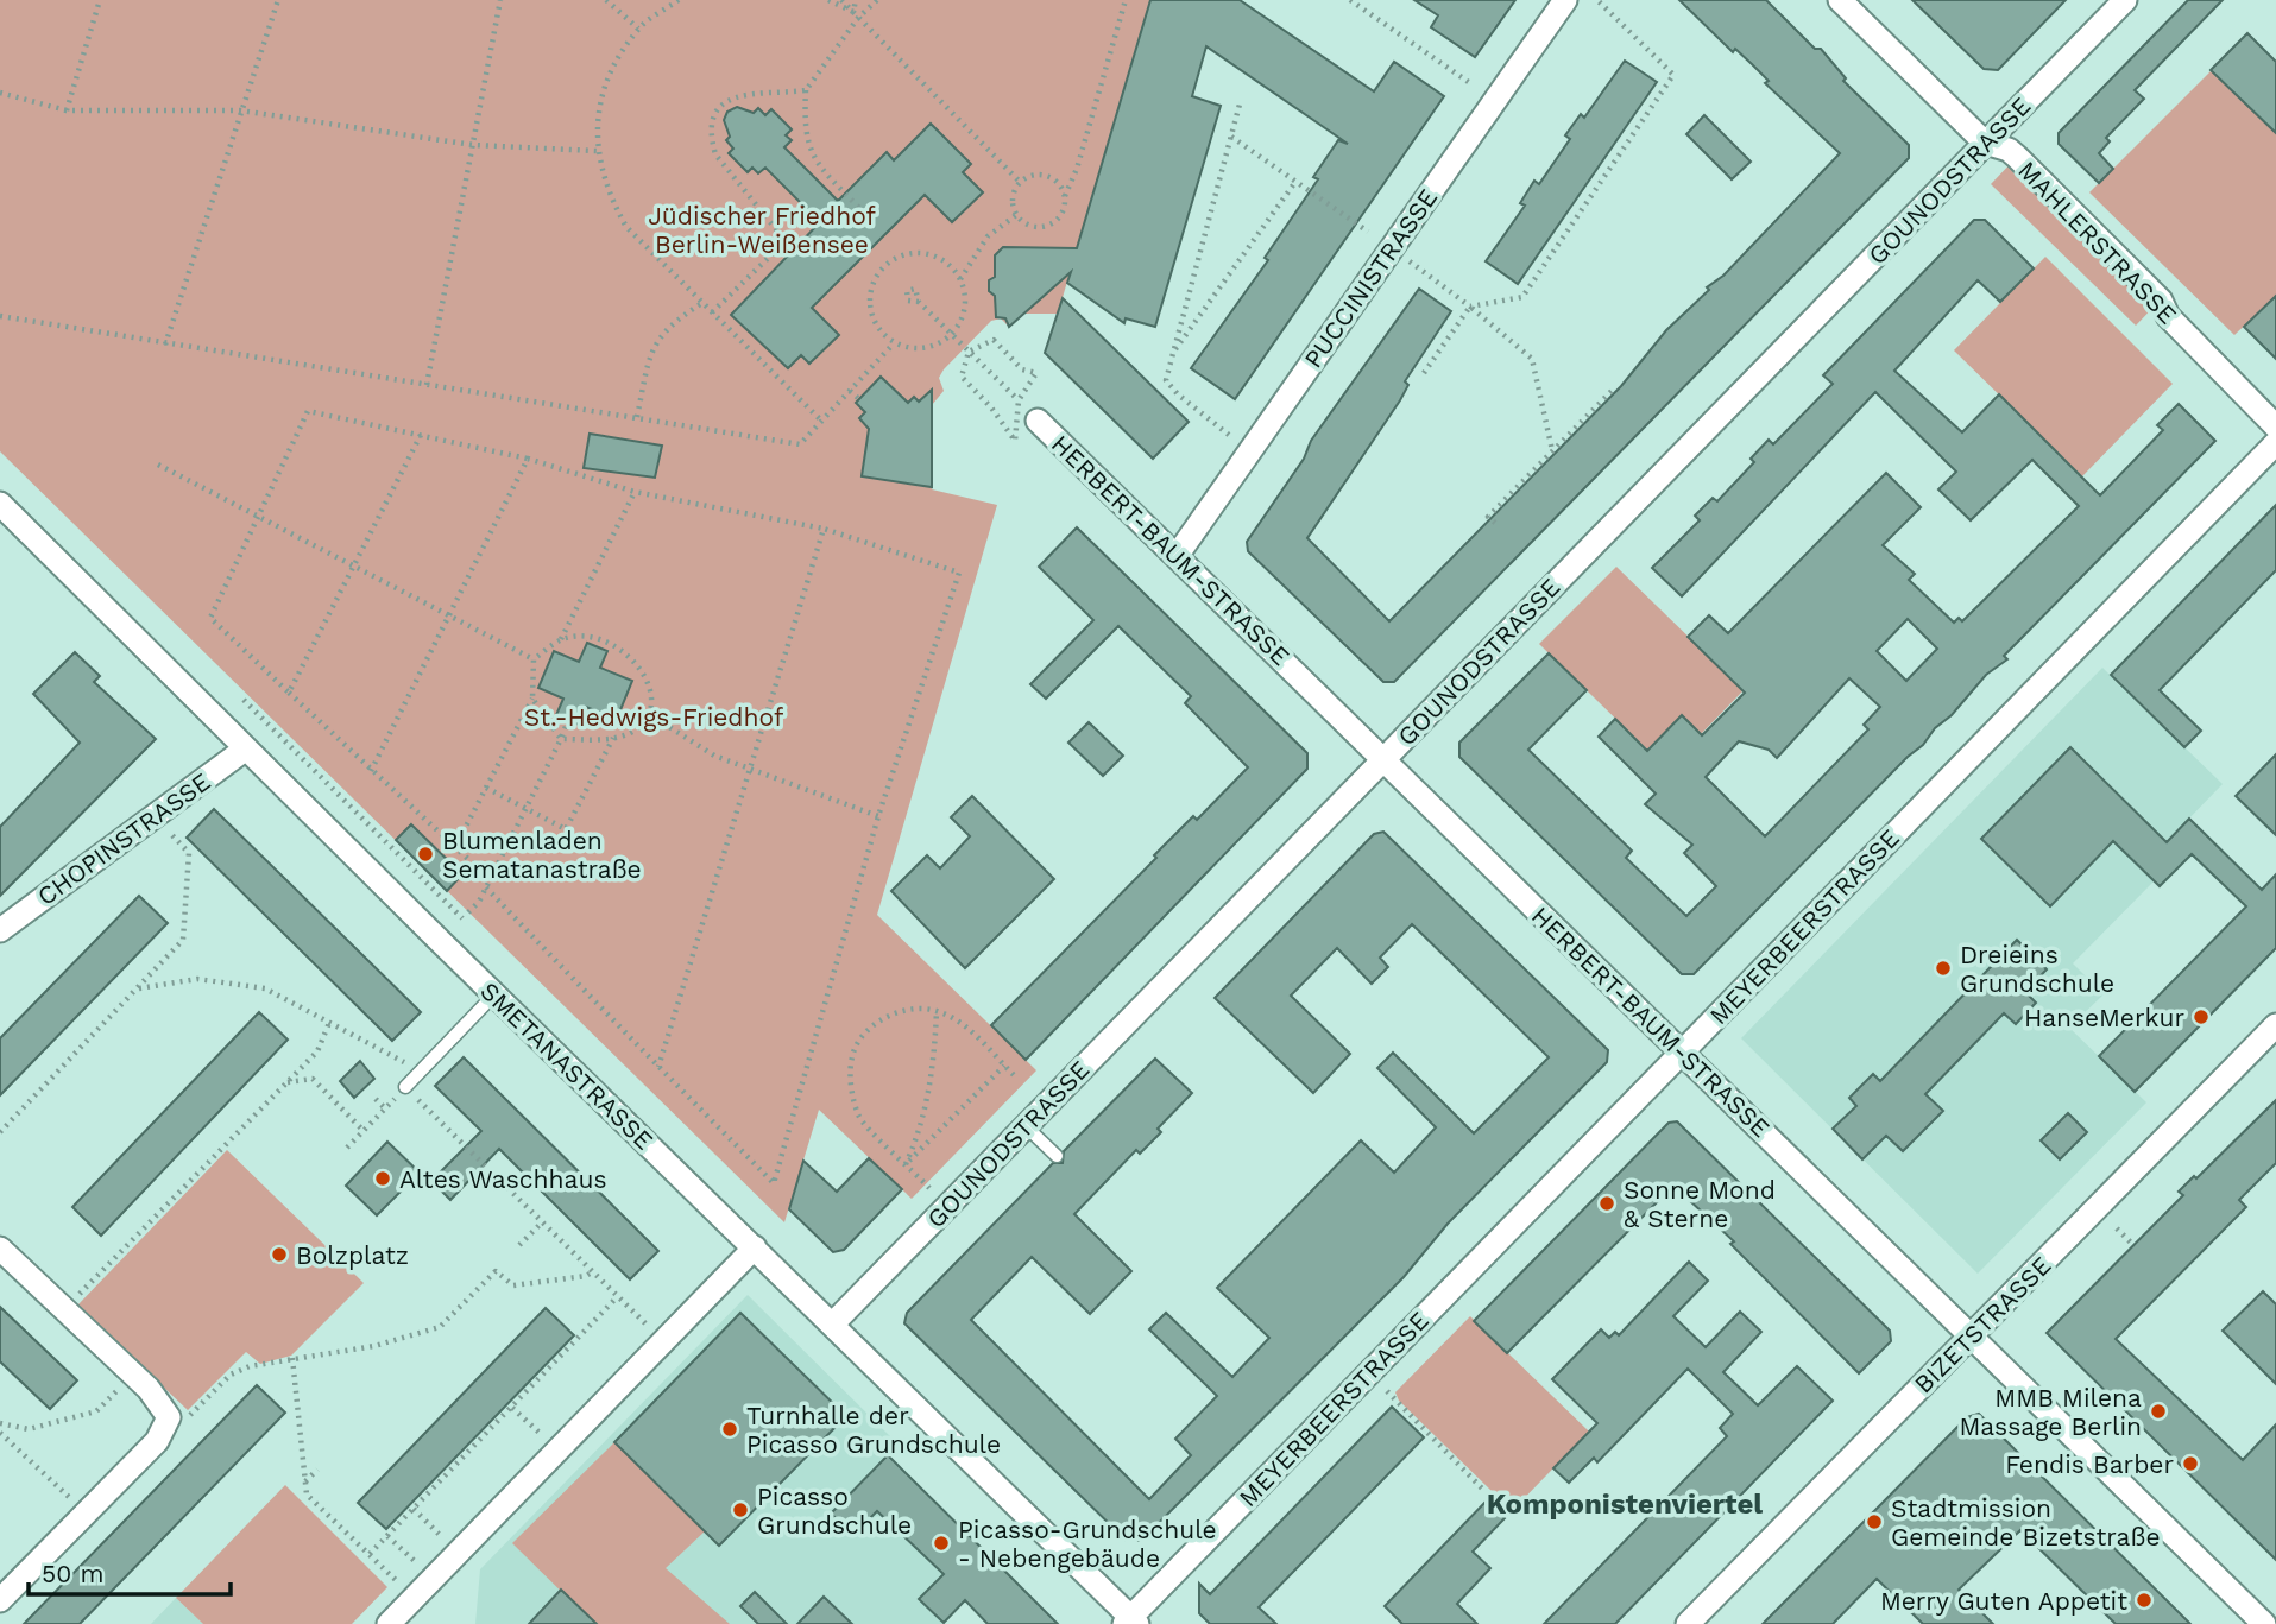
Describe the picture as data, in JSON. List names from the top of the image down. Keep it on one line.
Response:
{"streets":{"street":["GOUNODSTRASSE","MAHLERSTRASSE","PUCCINISTRASSE","HERBERT-BAUM-STRASSE","CHOPINSTRASSE","MEYERBEERSTRASSE","SMETANASTRASSE","BIZETSTRASSE"]},"crossings":[["GOUNODSTRASSE","MAHLERSTRASSE"],["GOUNODSTRASSE","HERBERT-BAUM-STRASSE"],["GOUNODSTRASSE","SMETANASTRASSE"],["PUCCINISTRASSE","HERBERT-BAUM-STRASSE"],["HERBERT-BAUM-STRASSE","MEYERBEERSTRASSE"],["HERBERT-BAUM-STRASSE","BIZETSTRASSE"],["CHOPINSTRASSE","SMETANASTRASSE"],["MEYERBEERSTRASSE","SMETANASTRASSE"]],"districts":["Komponistenviertel"],"parks":["Jüdischer Friedhof Berlin-Weißensee","St.-Hedwigs-Friedhof"],"places":["Blumenladen Sematanastraße","Dreieins Grundschule","HanseMerkur","Altes Waschhaus","Sonne Mond & Sterne","Bolzplatz","MMB Milena Massage Berlin","Turnhalle der Picasso Grundschule","Fendis Barber","Picasso Grundschule","Stadtmission Gemeinde Bizetstraße","Picasso-Grundschule - Nebengebäude","Merry Guten Appetit"],"scale_bar":"50 m"}
